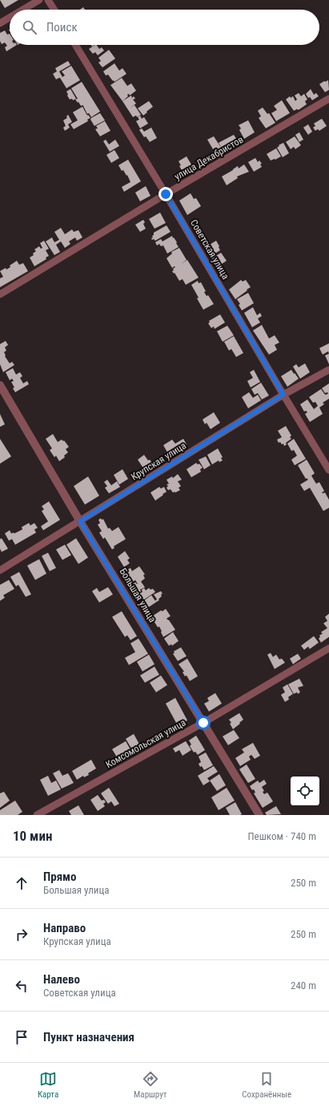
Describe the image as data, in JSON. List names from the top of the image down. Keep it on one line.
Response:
{"streets":{"street":["улица Декабристов","Советская улица","Крупская улица","Большая улица","Комсомольская улица"]},"crossings":[["улица Декабристов","Советская улица"],["Советская улица","Крупская улица"],["Крупская улица","Большая улица"],["Большая улица","Комсомольская улица"]],"page":{"search":"Поиск","heading":["10 мин","Пешком · 740 m"],"list":[["Прямо","Большая улица","250 m"],["Направо","Крупская улица","250 m"],["Налево","Советская улица","240 m"],"Пункт назначения"],"nav":["Карта","Маршрут","Сохранённые"]}}
